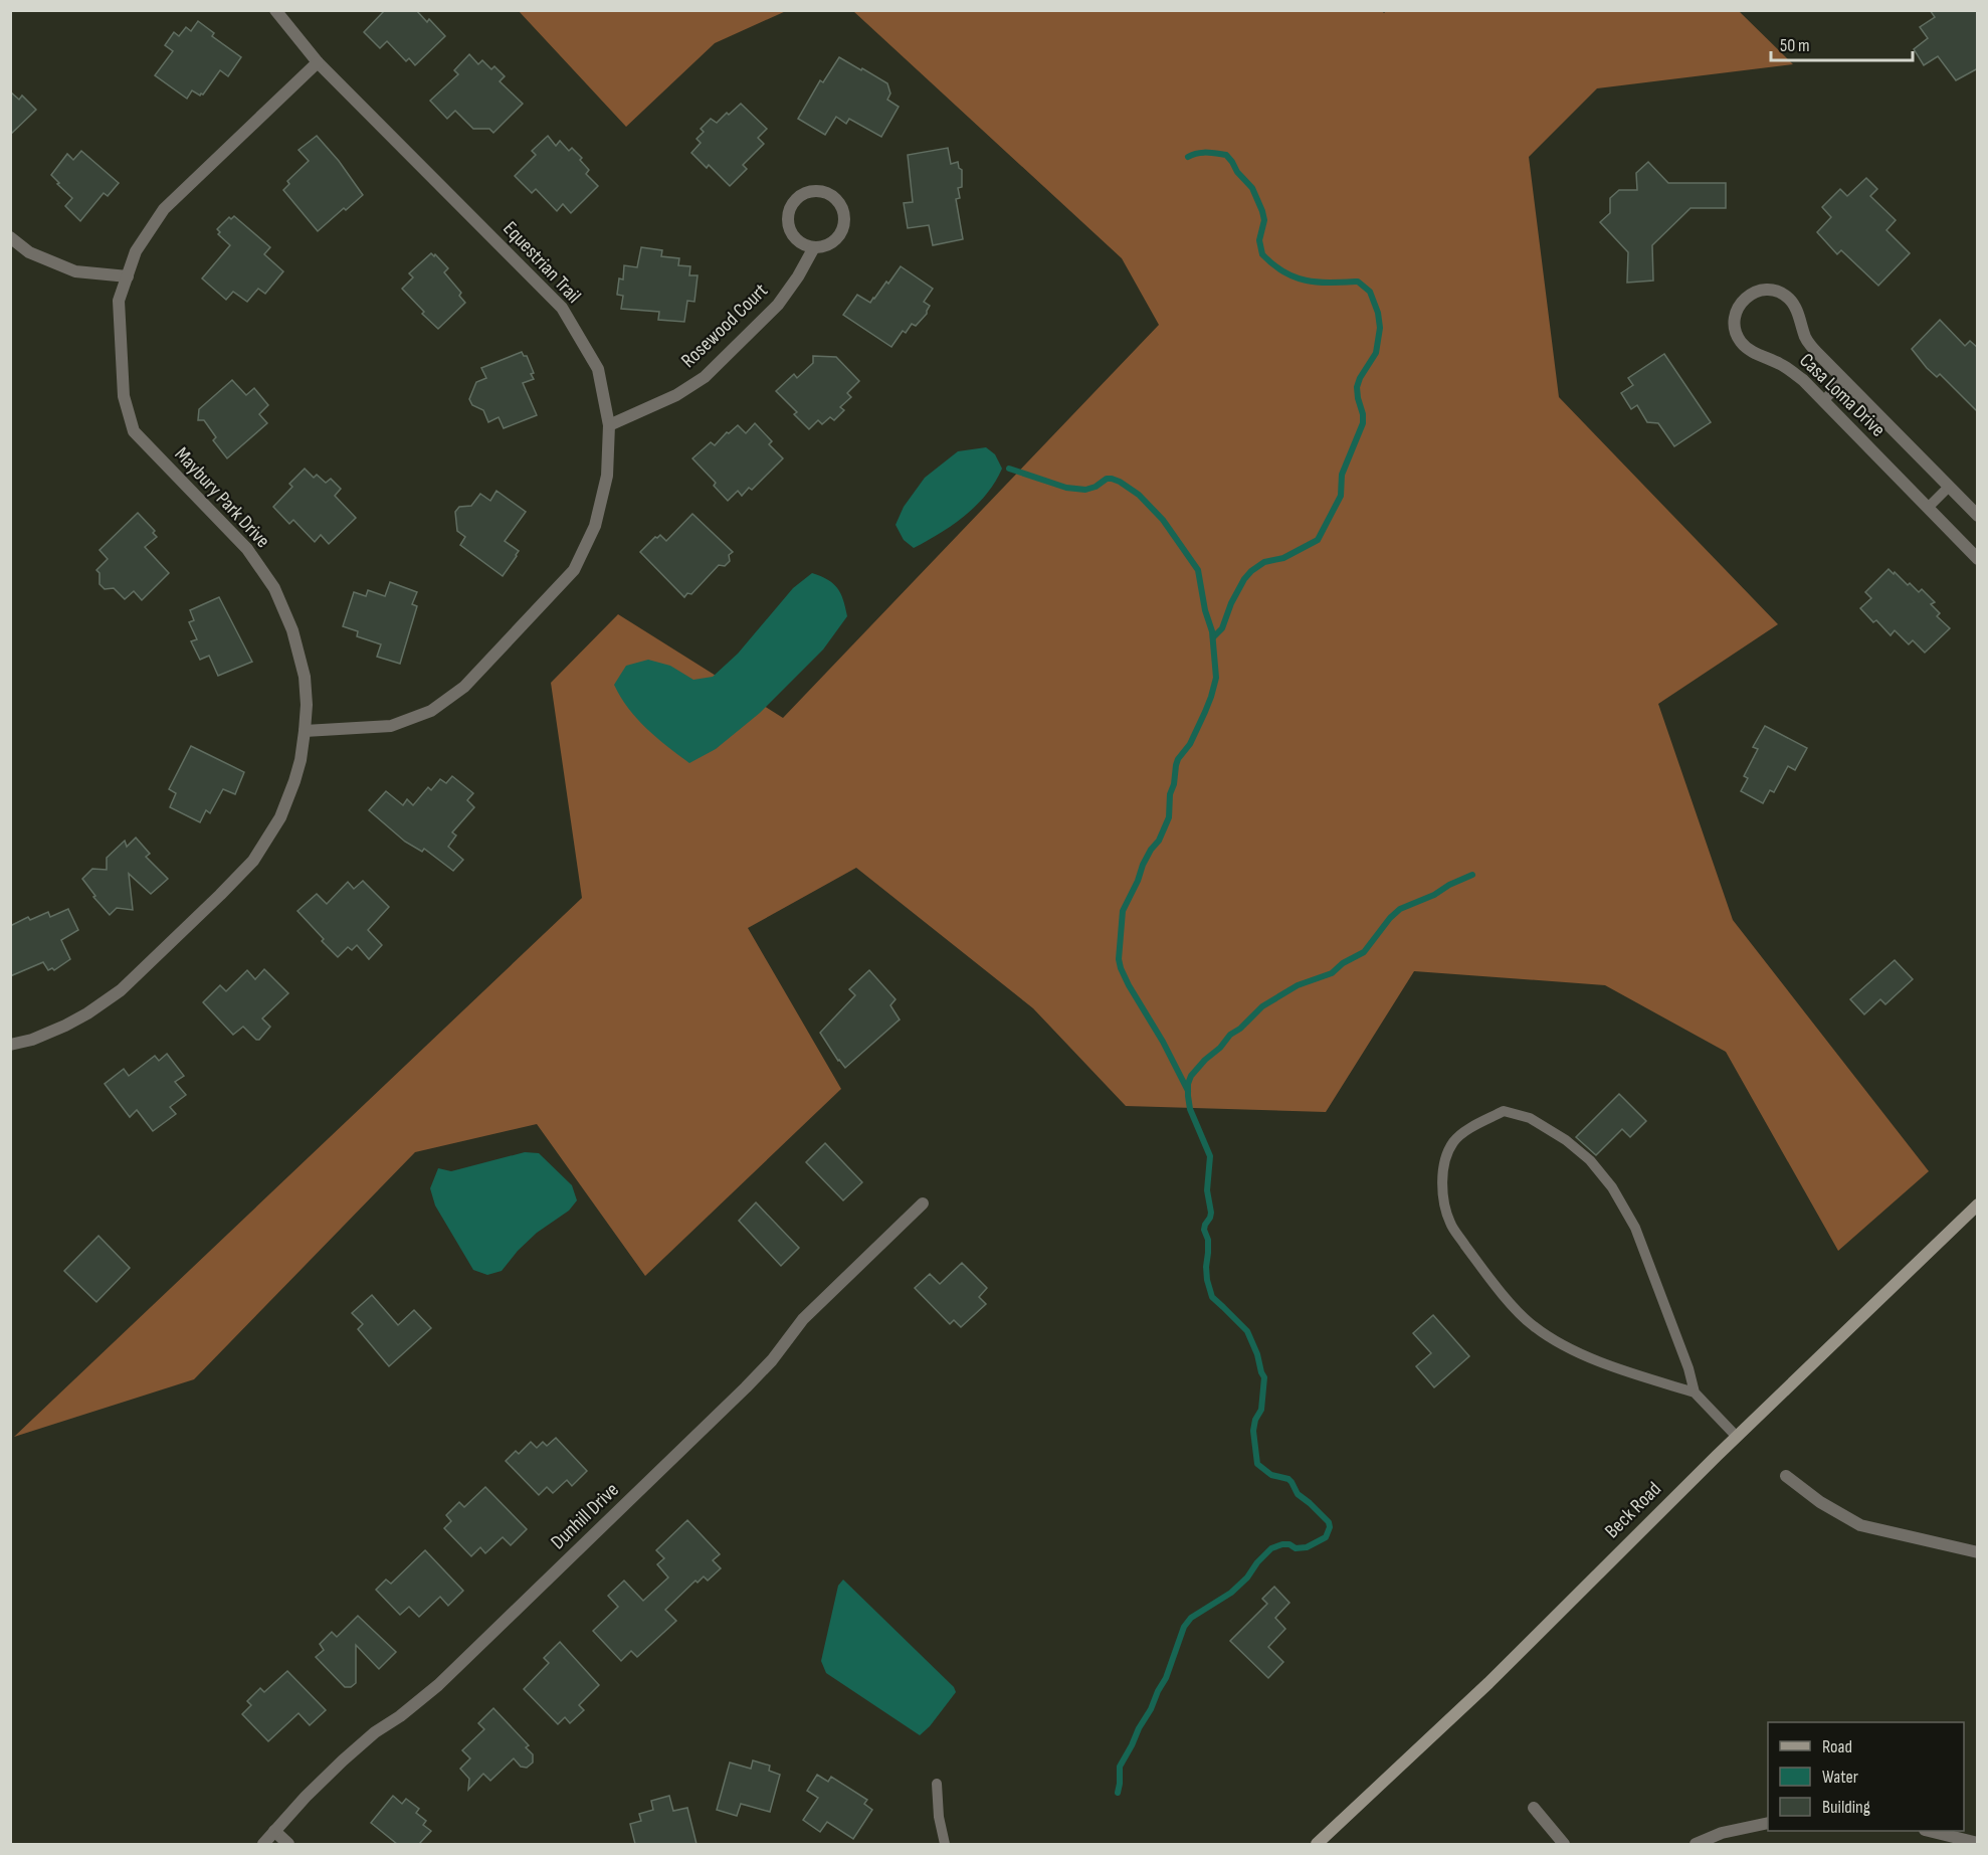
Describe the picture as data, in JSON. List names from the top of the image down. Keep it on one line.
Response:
{"streets":{"main road":["Beck Road"],"street":["Equestrian Trail","Rosewood Court","Casa Loma Drive","Maybury Park Drive","Dunhill Drive"]},"crossings":[["Equestrian Trail","Rosewood Court"],["Equestrian Trail","Maybury Park Drive"]],"legend":["Road","Water","Building"],"scale_bar":"50 m"}
